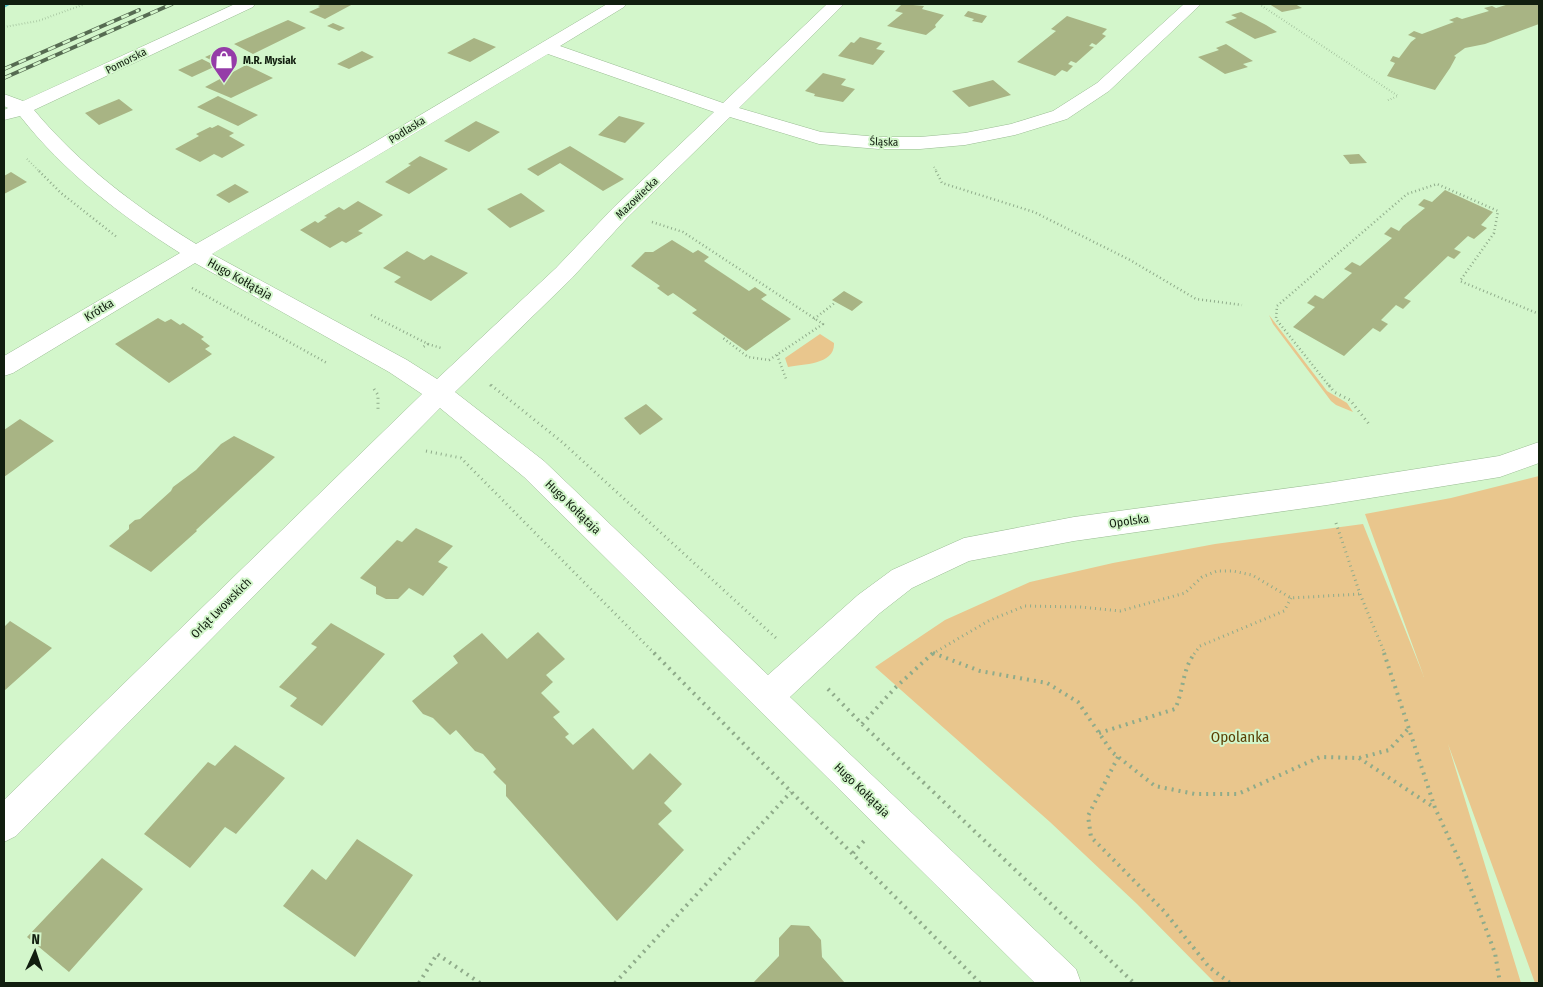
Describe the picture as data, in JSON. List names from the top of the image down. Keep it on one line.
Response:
{"streets":{"street":["Pomorska","Podlaska","Śląska","Mazowiecka","Hugo Kołłątaja","Krótka","Opolska","Orląt Lwowskich"]},"crossings":[["Pomorska","Hugo Kołłątaja"],["Podlaska","Śląska"],["Podlaska","Hugo Kołłątaja"],["Podlaska","Krótka"],["Śląska","Mazowiecka"],["Mazowiecka","Hugo Kołłątaja"],["Mazowiecka","Orląt Lwowskich"],["Hugo Kołłątaja","Krótka"],["Hugo Kołłątaja","Opolska"],["Hugo Kołłątaja","Orląt Lwowskich"]],"parks":["Opolanka"],"places":{"shop":["M.R. Mysiak"]},"north":"top"}
